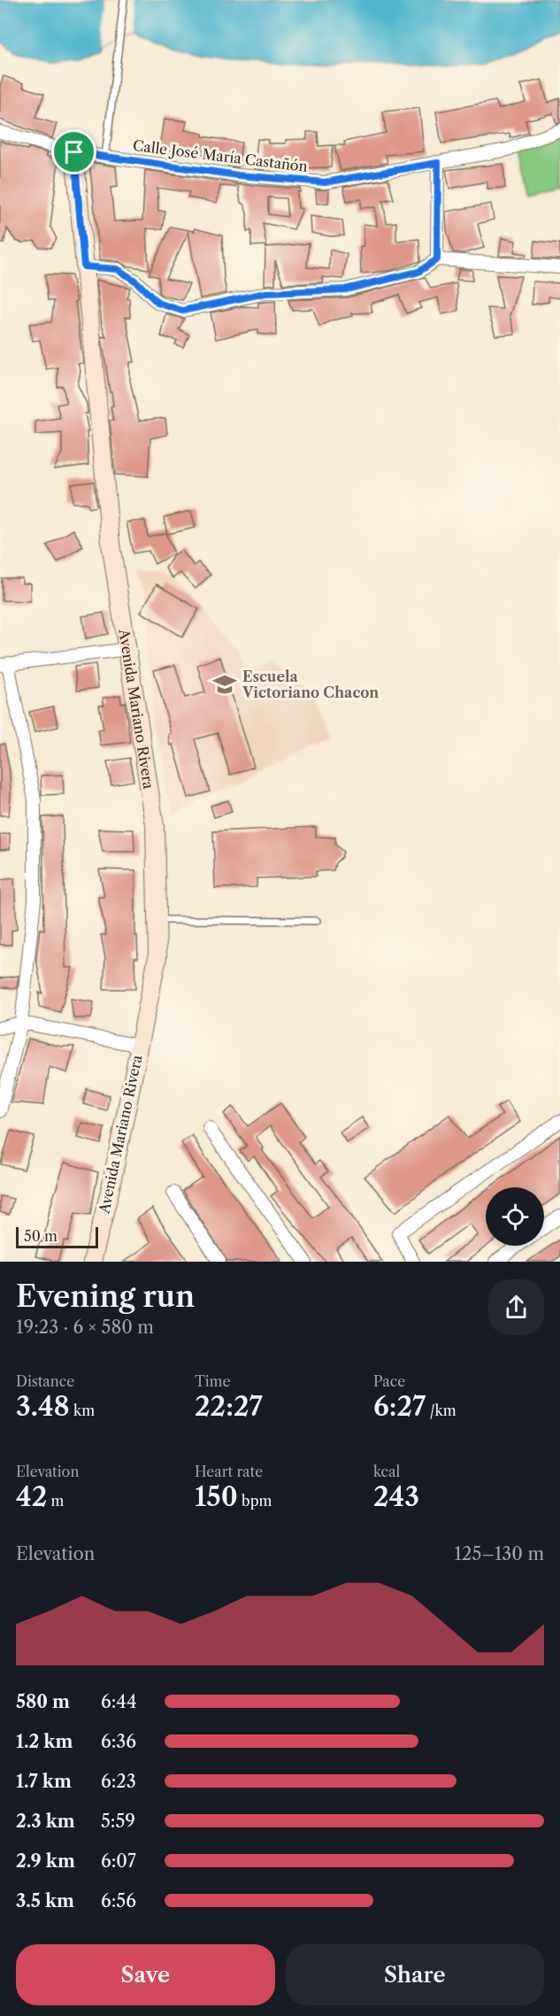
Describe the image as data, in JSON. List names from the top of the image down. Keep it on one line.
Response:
{"streets":{"main road":["Avenida Mariano Rivera"],"street":["Calle José María Castañón"]},"crossings":[["Calle José María Castañón","Avenida Mariano Rivera"]],"places":{"school or university":["Escuela Victoriano Chacon"]},"scale_bar":"50 m","page":{"scale":"50 m","heading":["Evening run","19:23 · 6 × 580 m"],"stats":[["Distance","3.48 km"],["Time","22:27"],["Pace","6:27 /km"],["Elevation","42 m"],["Heart rate","150 bpm"],["kcal","243"]],"chart":["Elevation","125–130 m"],"list":[{"name":"580 m","note":"6:44"},{"name":"1.2 km","note":"6:36"},{"name":"1.7 km","note":"6:23"},{"name":"2.3 km","note":"5:59"},{"name":"2.9 km","note":"6:07"},{"name":"3.5 km","note":"6:56"}],"buttons":["Save","Share"]}}
